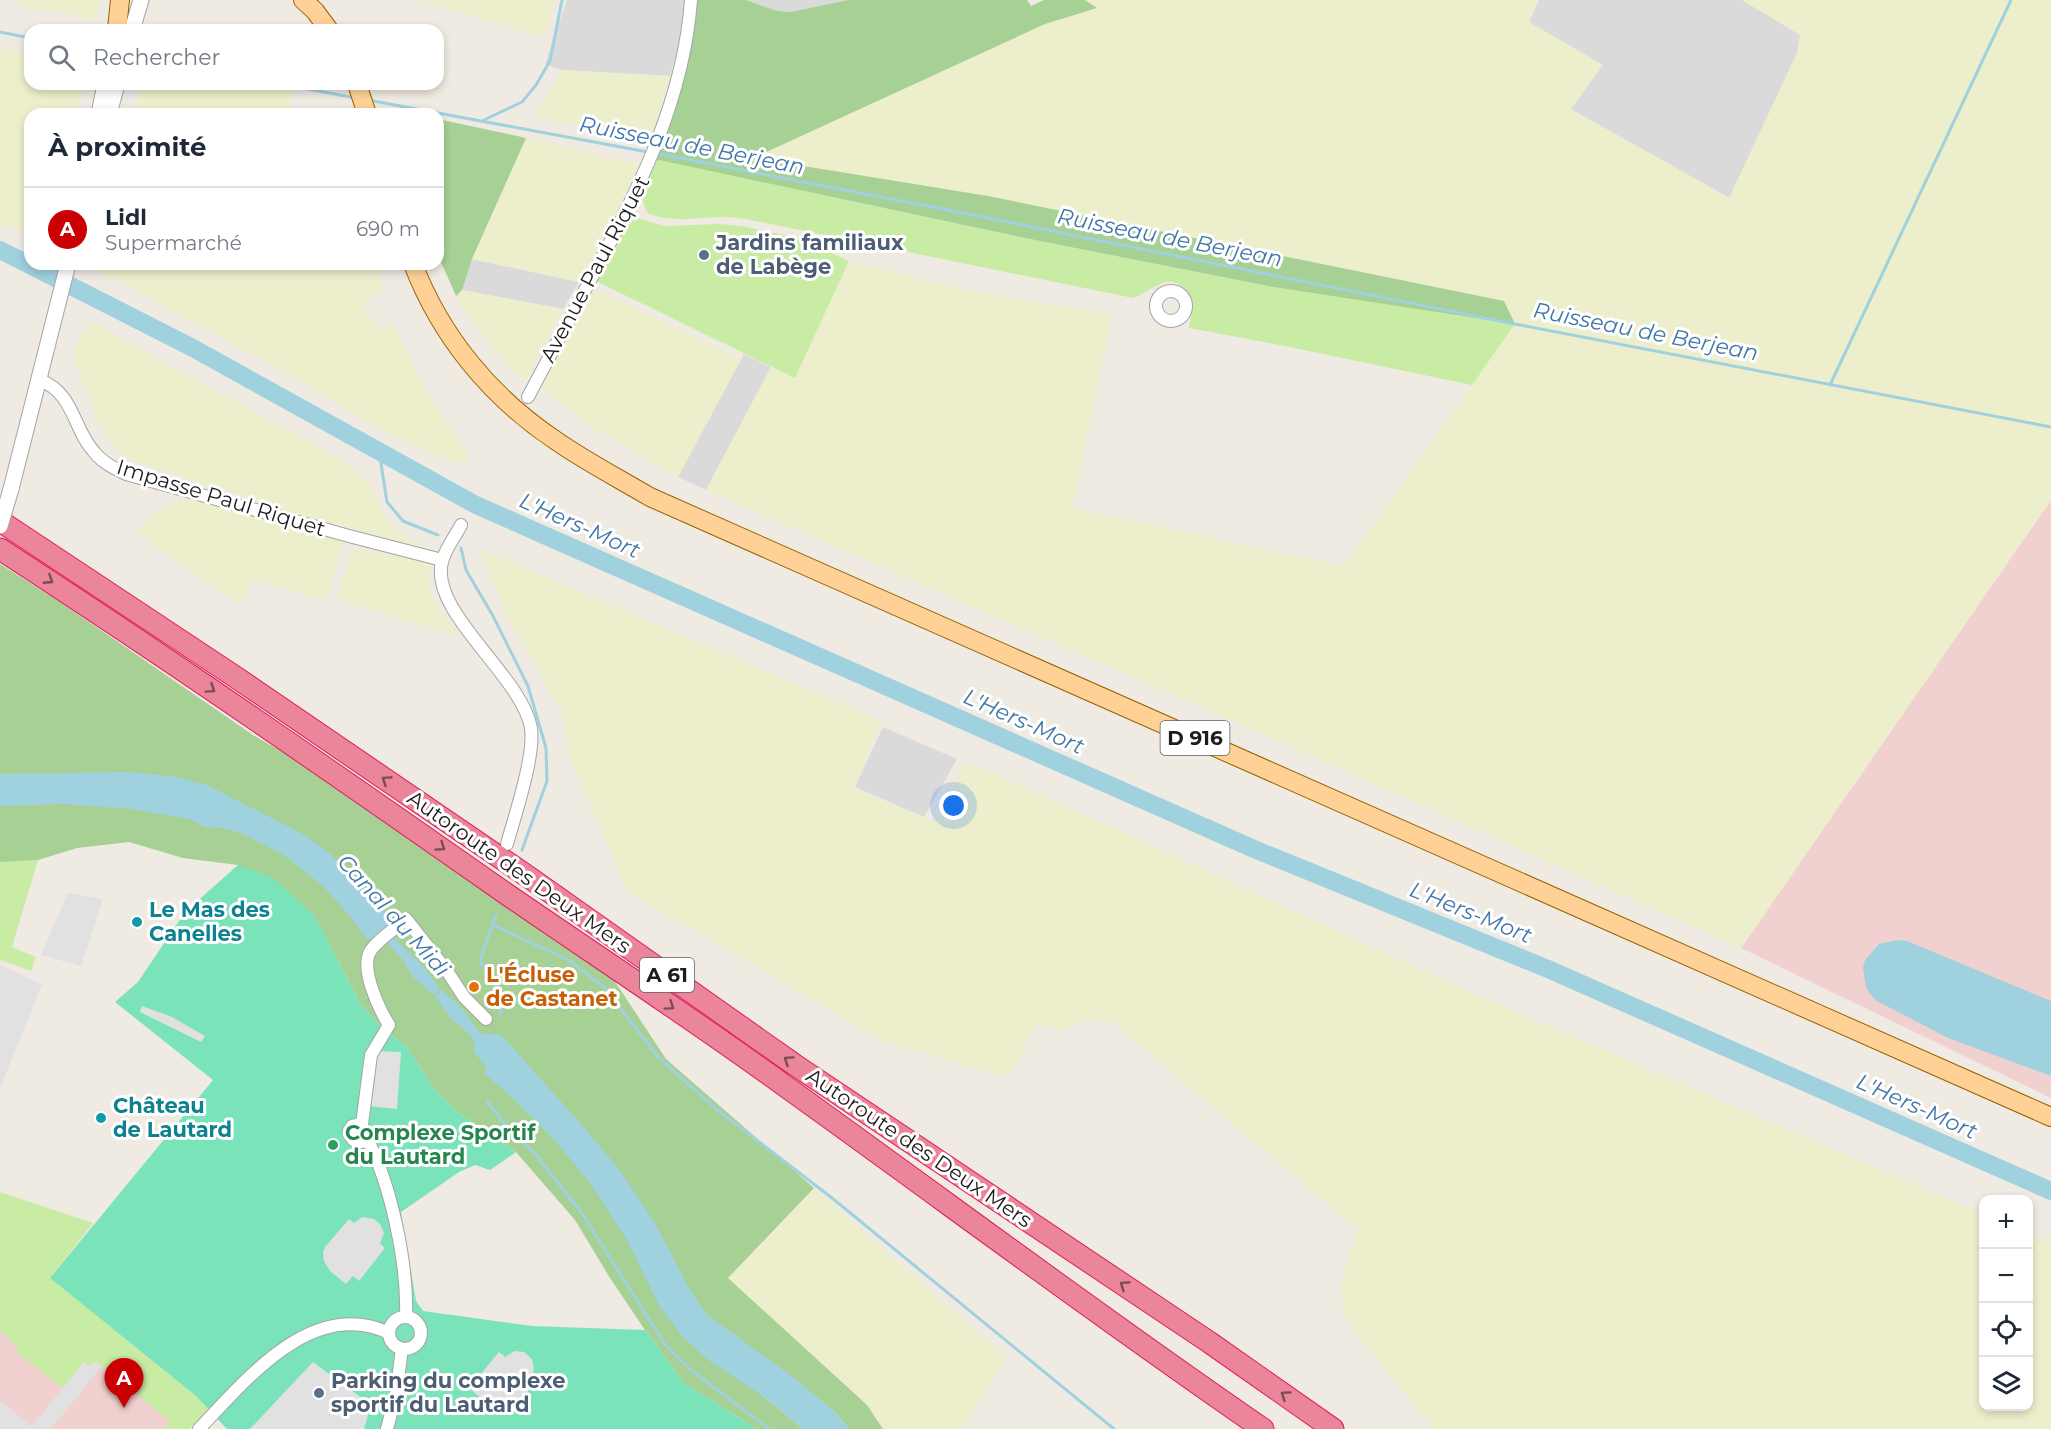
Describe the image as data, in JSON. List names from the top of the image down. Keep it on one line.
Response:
{"streets":{"highway":["Autoroute des Deux Mers","A 61"],"main road":["D 916"],"street":["Avenue Paul Riquet","Impasse Paul Riquet"]},"water":["Ruisseau de Berjean","L'Hers-Mort","Canal du Midi"],"places":["Jardins familiaux de Labège","Le Mas des Canelles","L'Écluse de Castanet","Château de Lautard","Complexe Sportif du Lautard","Parking du complexe sportif du Lautard"],"page":{"search":"Rechercher","heading":"À proximité","list":[{"mark":"A","name":"Lidl","note":"Supermarché","value":"690 m"}],"map_buttons":["+","−"],"pins":"A"}}
